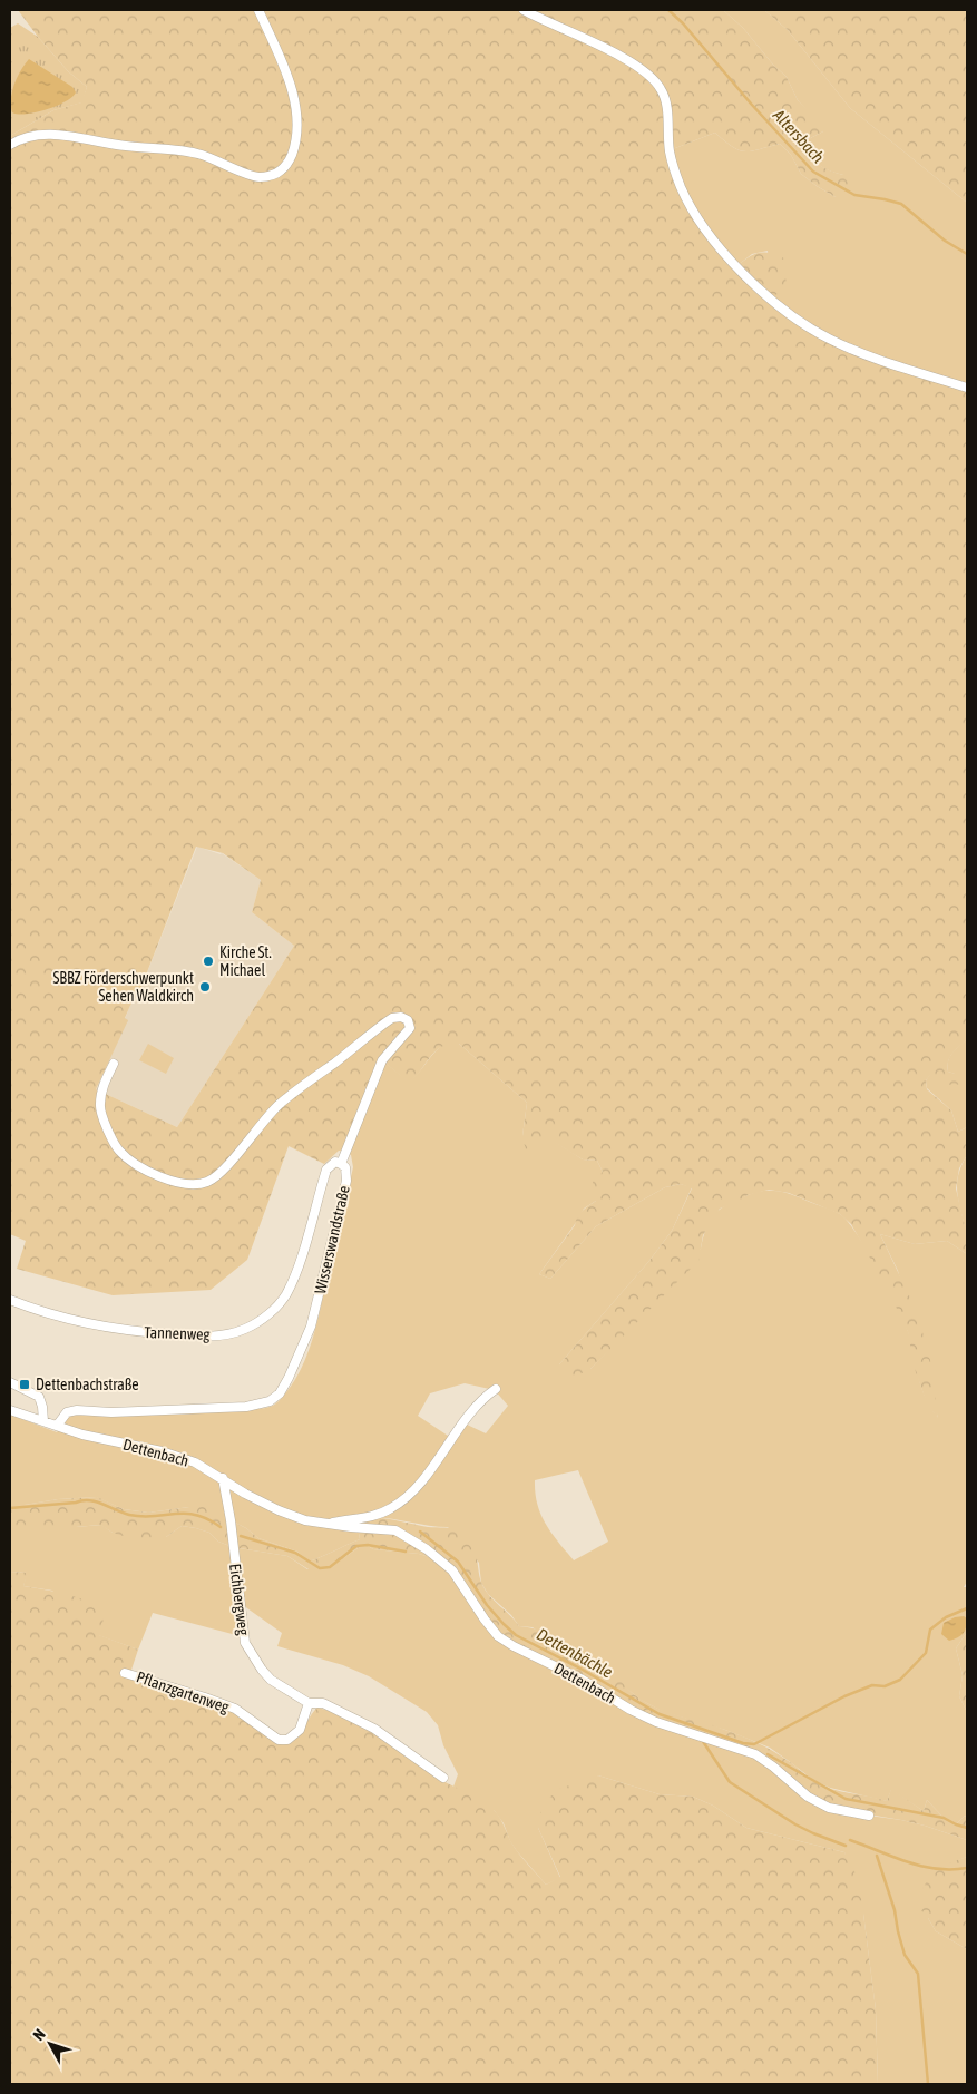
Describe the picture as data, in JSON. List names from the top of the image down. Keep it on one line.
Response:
{"streets":{"street":["Wisserswandstraße","Tannenweg","Dettenbach","Eichbergweg","Pflanzgartenweg"]},"crossings":[["Wisserswandstraße","Tannenweg"],["Wisserswandstraße","Dettenbach"],["Dettenbach","Eichbergweg"],["Eichbergweg","Pflanzgartenweg"]],"water":["Altersbach","Dettenbächle"],"places":{"other":["Kirche St. Michael","SBBZ Förderschwerpunkt Sehen Waldkirch"],"transit":["Dettenbachstraße"]},"north":"top left"}
